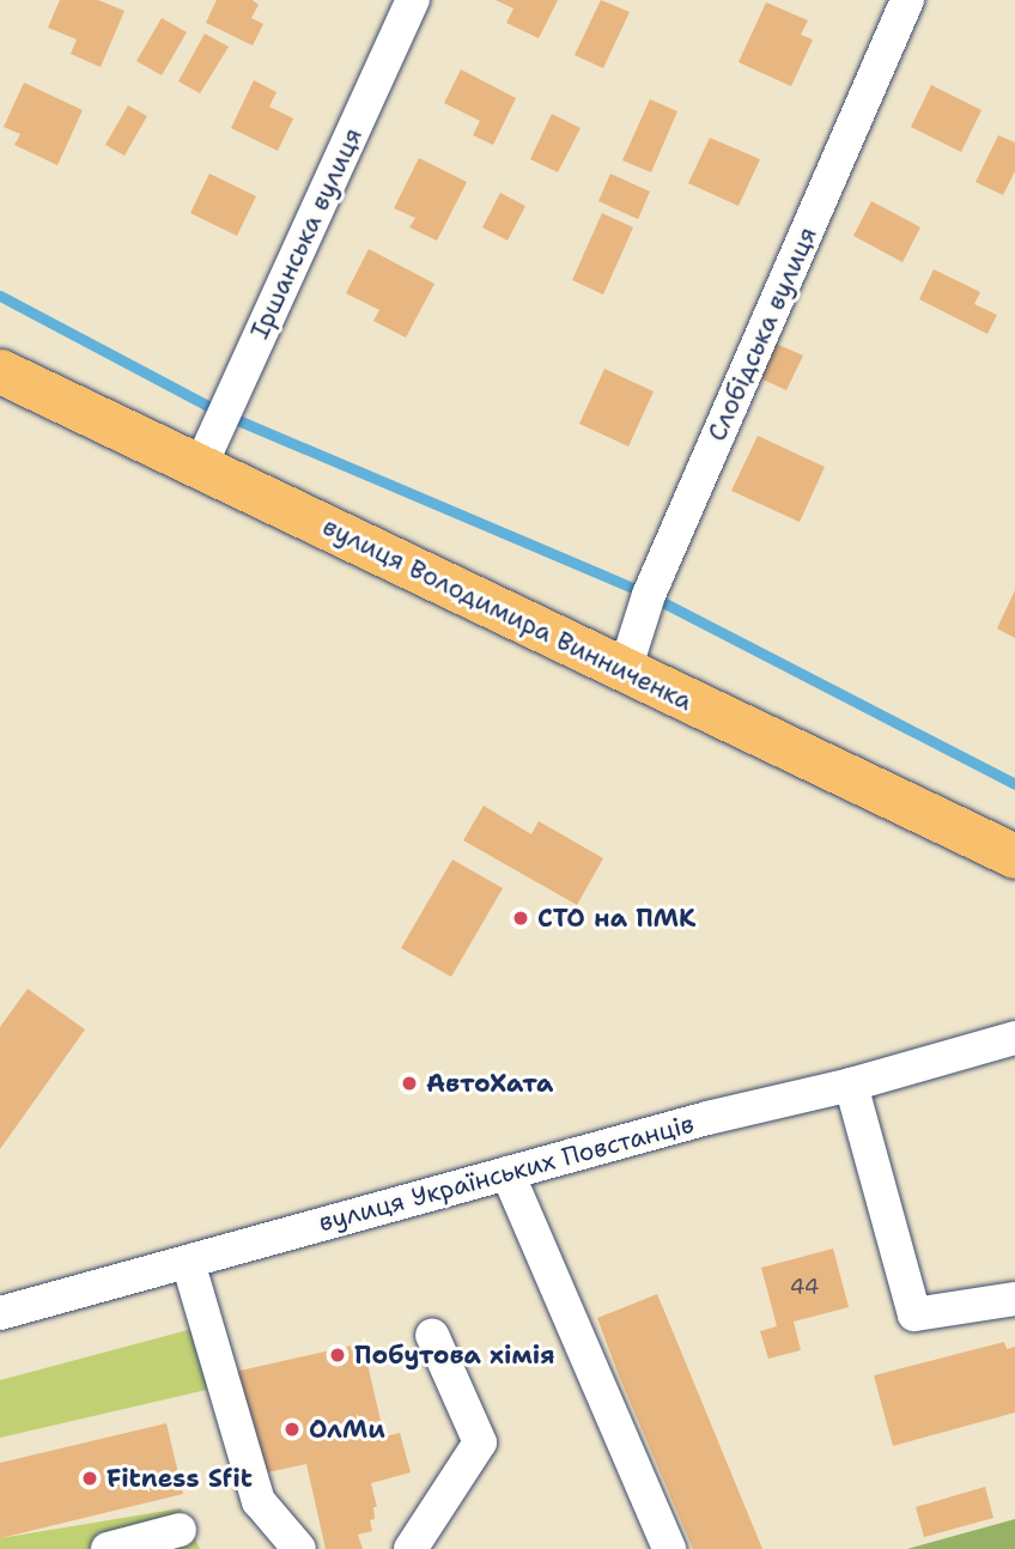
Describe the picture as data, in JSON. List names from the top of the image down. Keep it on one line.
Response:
{"streets":{"main road":["вулиця Володимира Винниченка"],"street":["Іршанська вулиця","Слобідська вулиця","вулиця Українських Повстанців"]},"crossings":[["Іршанська вулиця","вулиця Володимира Винниченка"],["Слобідська вулиця","вулиця Володимира Винниченка"]],"places":["СТО на ПМК","АвтоХата","Побутова хімія","ОлМи","Fitness Sfit"],"house_numbers":["44"]}
